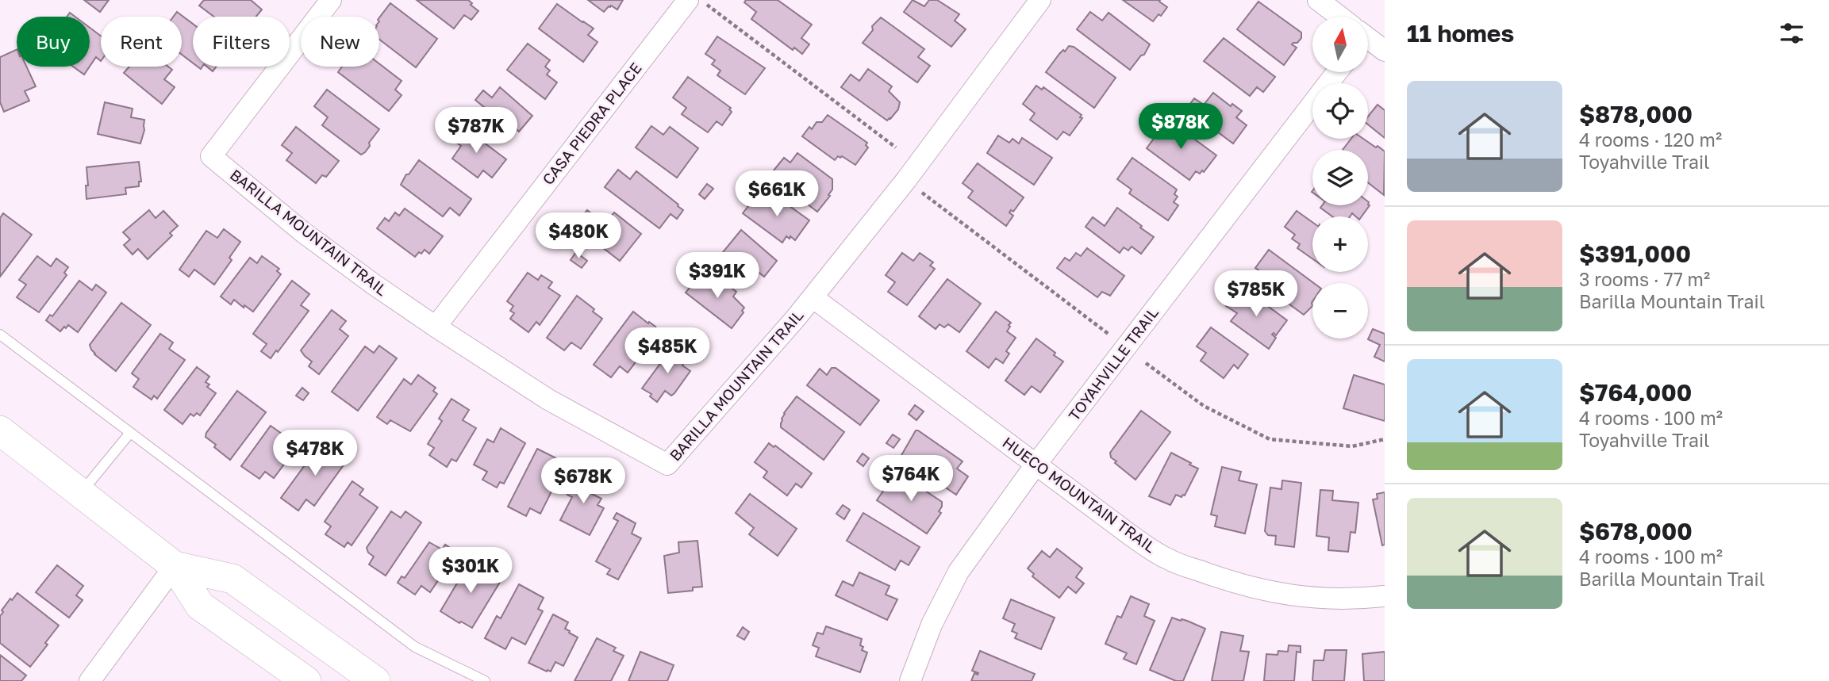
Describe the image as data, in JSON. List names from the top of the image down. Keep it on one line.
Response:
{"streets":{"street":["CASA PIEDRA PLACE","BARILLA MOUNTAIN TRAIL","TOYAHVILLE TRAIL","HUECO MOUNTAIN TRAIL"]},"crossings":[["CASA PIEDRA PLACE","BARILLA MOUNTAIN TRAIL"],["BARILLA MOUNTAIN TRAIL","HUECO MOUNTAIN TRAIL"],["TOYAHVILLE TRAIL","HUECO MOUNTAIN TRAIL"]],"north":"top","page":{"heading":"11 homes","map_buttons":["+","−"],"chip":["Buy","Rent","Filters","New"],"list":[{"name":"$878,000","note":"4 rooms · 120 m² · Toyahville Trail"},{"name":"$391,000","note":"3 rooms · 77 m² · Barilla Mountain Trail"},{"name":"$764,000","note":"4 rooms · 100 m² · Toyahville Trail"},{"name":"$678,000","note":"4 rooms · 100 m² · Barilla Mountain Trail"}],"price":["$878K","$787K","$661K","$480K","$391K","$785K","$485K","$478K","$764K","$678K","$301K"]}}
